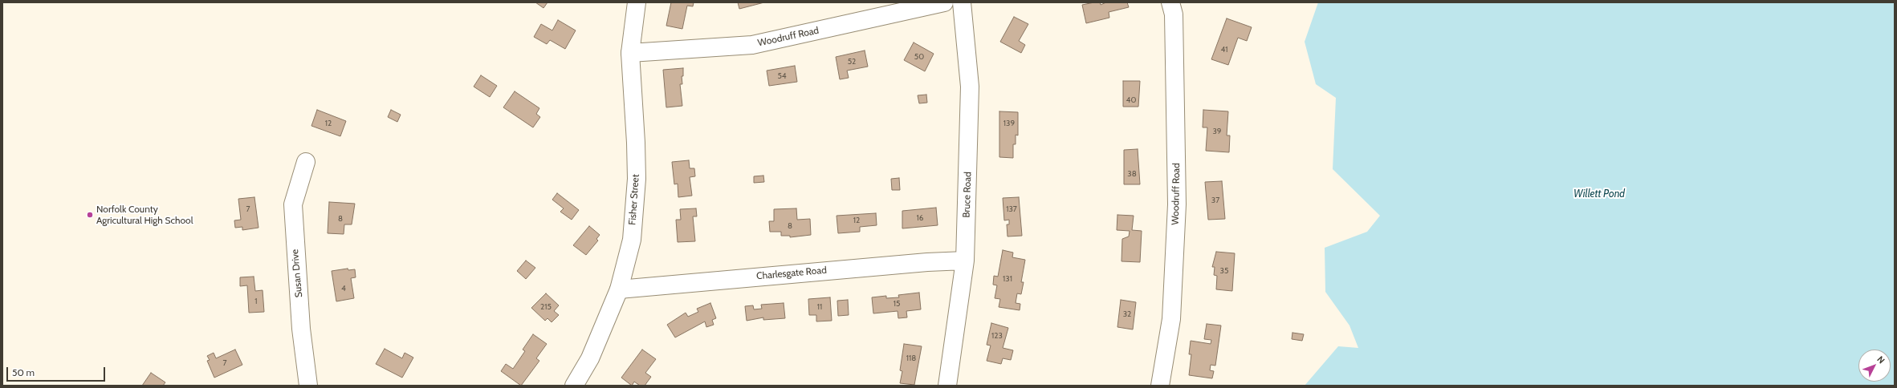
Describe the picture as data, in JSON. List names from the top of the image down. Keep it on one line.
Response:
{"streets":{"street":["Woodruff Road","Bruce Road","Fisher Street","Susan Drive","Charlesgate Road"]},"crossings":[["Woodruff Road","Fisher Street"],["Bruce Road","Charlesgate Road"],["Fisher Street","Charlesgate Road"]],"water":["Willett Pond"],"places":["Norfolk County Agricultural High School"],"house_numbers":["41","50","52","54","40","12","139","39","38","37","7","137","16","8","12","8","35","131","4","1","15","215","11","32","123","118","7"],"scale_bar":"50 m","north":"top right"}
